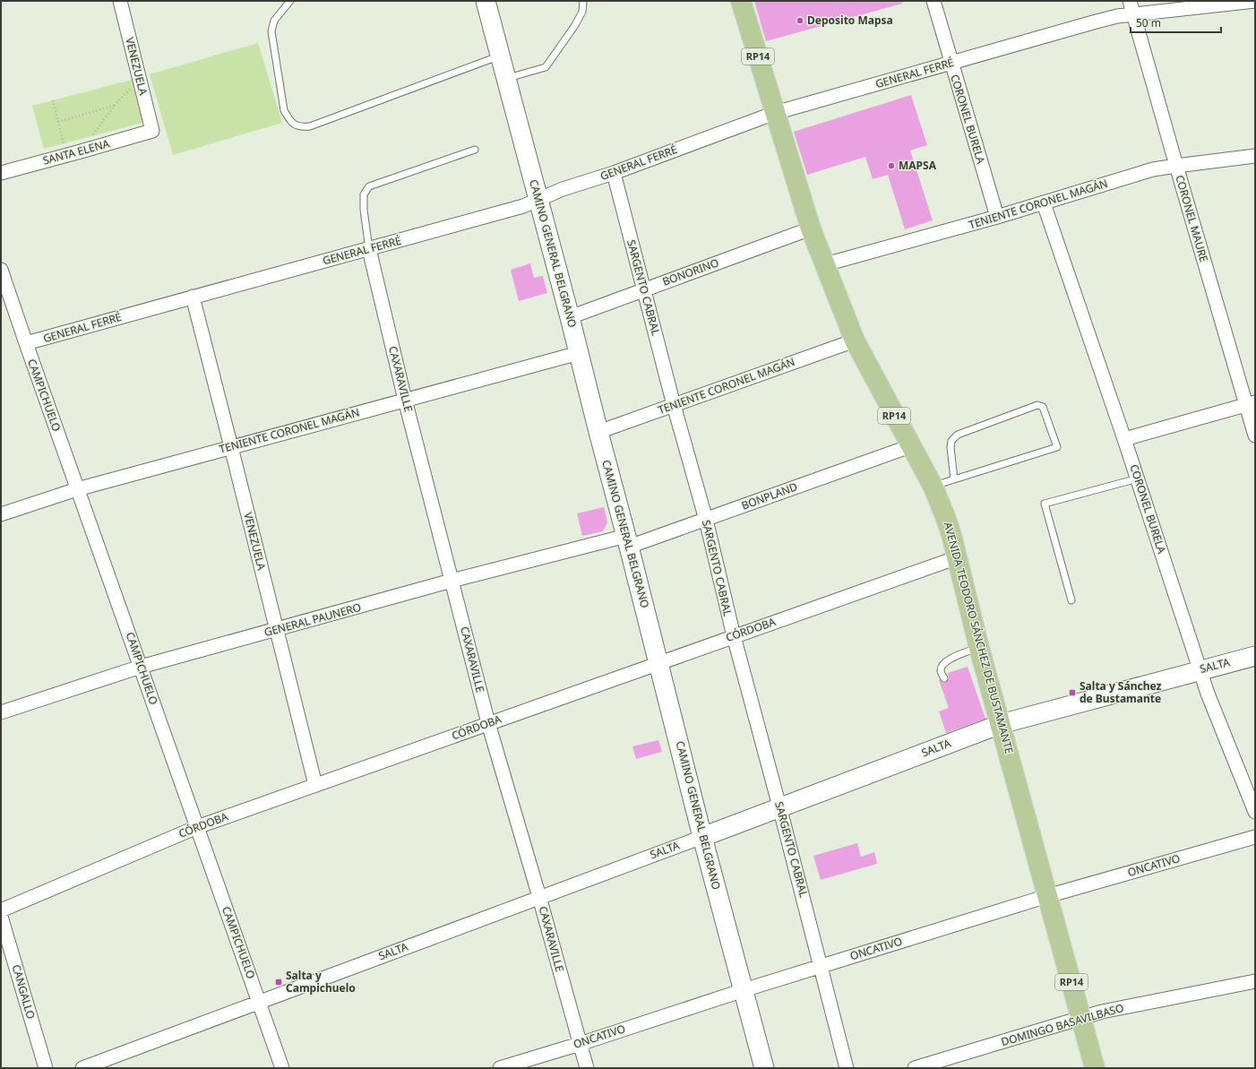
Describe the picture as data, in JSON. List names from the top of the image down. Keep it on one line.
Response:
{"streets":{"main road":["RP14","AVENIDA TEODORO SÁNCHEZ DE BUSTAMANTE"],"street":["VENEZUELA","GENERAL FERRÉ","CORONEL BURELA","SANTA ELENA","TENIENTE CORONEL MAGÁN","CORONEL MAURE","CAMINO GENERAL BELGRANO","BONORINO","SARGENTO CABRAL","CAXARAVILLE","CAMPICHUELO","BONPLAND","GENERAL PAUNERO","CÓRDOBA","SALTA","ONCATIVO","CANGALLO","DOMINGO BASAVILBASO"]},"crossings":[["VENEZUELA","GENERAL FERRÉ"],["VENEZUELA","SANTA ELENA"],["VENEZUELA","TENIENTE CORONEL MAGÁN"],["VENEZUELA","GENERAL PAUNERO"],["VENEZUELA","CÓRDOBA"],["GENERAL FERRÉ","CORONEL BURELA"],["GENERAL FERRÉ","CORONEL MAURE"],["GENERAL FERRÉ","CAMINO GENERAL BELGRANO"],["GENERAL FERRÉ","SARGENTO CABRAL"],["GENERAL FERRÉ","CAXARAVILLE"],["GENERAL FERRÉ","CAMPICHUELO"],["GENERAL FERRÉ","AVENIDA TEODORO SÁNCHEZ DE BUSTAMANTE"],["CORONEL BURELA","TENIENTE CORONEL MAGÁN"],["CORONEL BURELA","SALTA"],["TENIENTE CORONEL MAGÁN","CORONEL MAURE"],["TENIENTE CORONEL MAGÁN","CAMINO GENERAL BELGRANO"],["TENIENTE CORONEL MAGÁN","SARGENTO CABRAL"],["TENIENTE CORONEL MAGÁN","CAXARAVILLE"],["TENIENTE CORONEL MAGÁN","CAMPICHUELO"],["TENIENTE CORONEL MAGÁN","AVENIDA TEODORO SÁNCHEZ DE BUSTAMANTE"],["CAMINO GENERAL BELGRANO","BONORINO"],["CAMINO GENERAL BELGRANO","BONPLAND"],["CAMINO GENERAL BELGRANO","GENERAL PAUNERO"],["CAMINO GENERAL BELGRANO","CÓRDOBA"],["CAMINO GENERAL BELGRANO","SALTA"],["CAMINO GENERAL BELGRANO","ONCATIVO"],["BONORINO","SARGENTO CABRAL"],["BONORINO","AVENIDA TEODORO SÁNCHEZ DE BUSTAMANTE"],["SARGENTO CABRAL","BONPLAND"],["SARGENTO CABRAL","CÓRDOBA"],["SARGENTO CABRAL","SALTA"],["SARGENTO CABRAL","ONCATIVO"],["CAXARAVILLE","GENERAL PAUNERO"],["CAXARAVILLE","CÓRDOBA"],["CAXARAVILLE","SALTA"],["CAXARAVILLE","ONCATIVO"],["CAMPICHUELO","GENERAL PAUNERO"],["CAMPICHUELO","CÓRDOBA"],["CAMPICHUELO","SALTA"],["BONPLAND","GENERAL PAUNERO"],["BONPLAND","AVENIDA TEODORO SÁNCHEZ DE BUSTAMANTE"],["CÓRDOBA","AVENIDA TEODORO SÁNCHEZ DE BUSTAMANTE"],["AVENIDA TEODORO SÁNCHEZ DE BUSTAMANTE","SALTA"],["AVENIDA TEODORO SÁNCHEZ DE BUSTAMANTE","ONCATIVO"],["AVENIDA TEODORO SÁNCHEZ DE BUSTAMANTE","DOMINGO BASAVILBASO"]],"places":{"other":["Deposito Mapsa","MAPSA"],"transit":["Salta y Sánchez de Bustamante","Salta y Campichuelo"]},"scale_bar":"50 m"}
